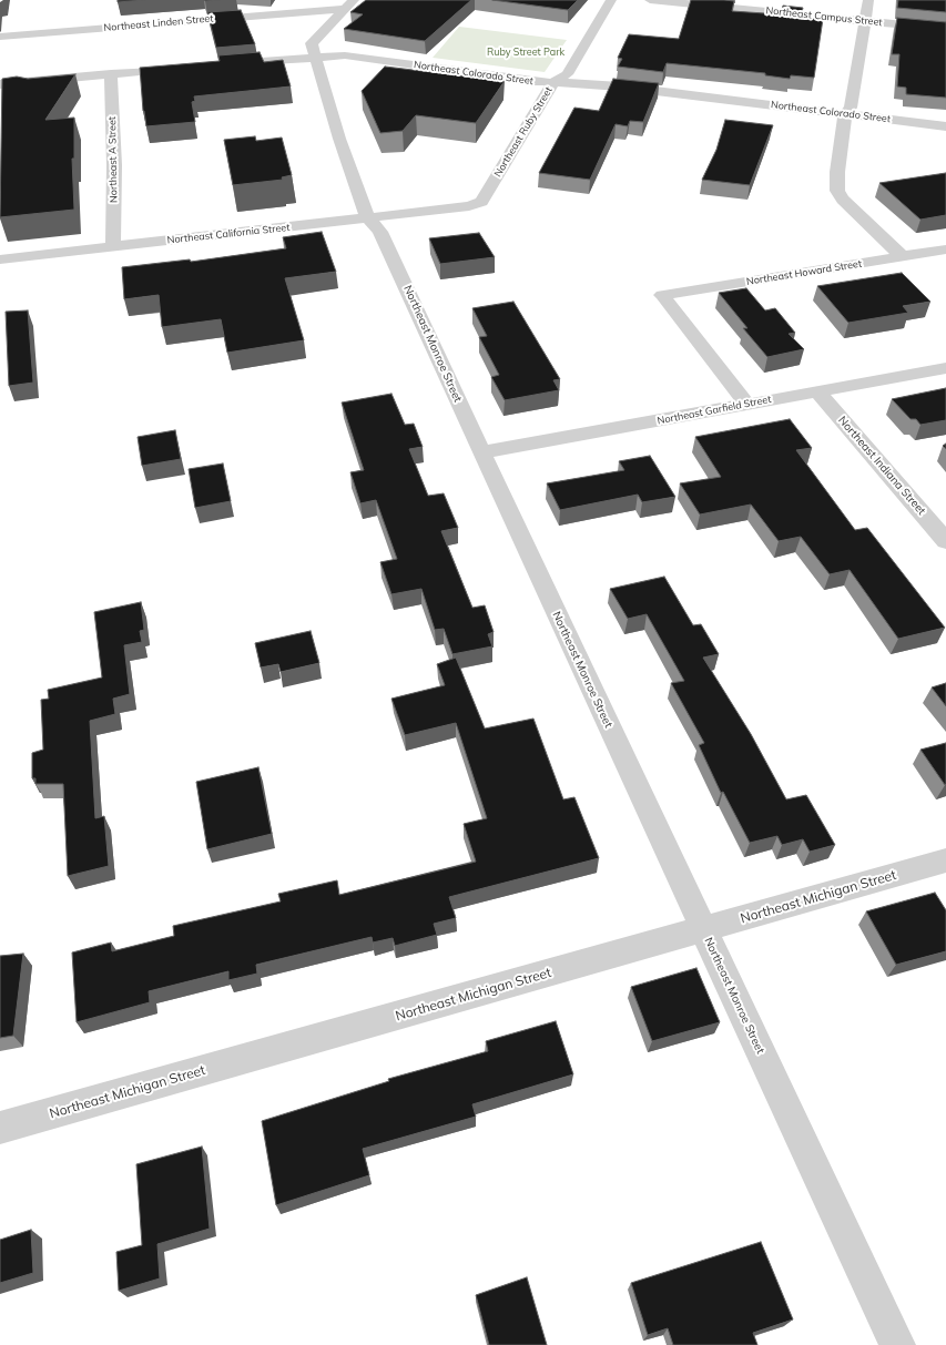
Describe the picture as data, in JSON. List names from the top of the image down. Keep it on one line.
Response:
{"streets":{"street":["Northeast Campus Street","Northeast Linden Street","Northeast Colorado Street","Northeast Ruby Street","Northeast A Street","Northeast California Street","Northeast Howard Street","Northeast Monroe Street","Northeast Garfield Street","Northeast Indiana Street","Northeast Michigan Street"]},"crossings":[["Northeast Linden Street","Northeast Monroe Street"],["Northeast Colorado Street","Northeast Ruby Street"],["Northeast Colorado Street","Northeast Monroe Street"],["Northeast Ruby Street","Northeast California Street"],["Northeast A Street","Northeast California Street"],["Northeast California Street","Northeast Monroe Street"],["Northeast Howard Street","Northeast Garfield Street"],["Northeast Monroe Street","Northeast Garfield Street"],["Northeast Monroe Street","Northeast Michigan Street"],["Northeast Garfield Street","Northeast Indiana Street"]],"parks":["Ruby Street Park"]}
